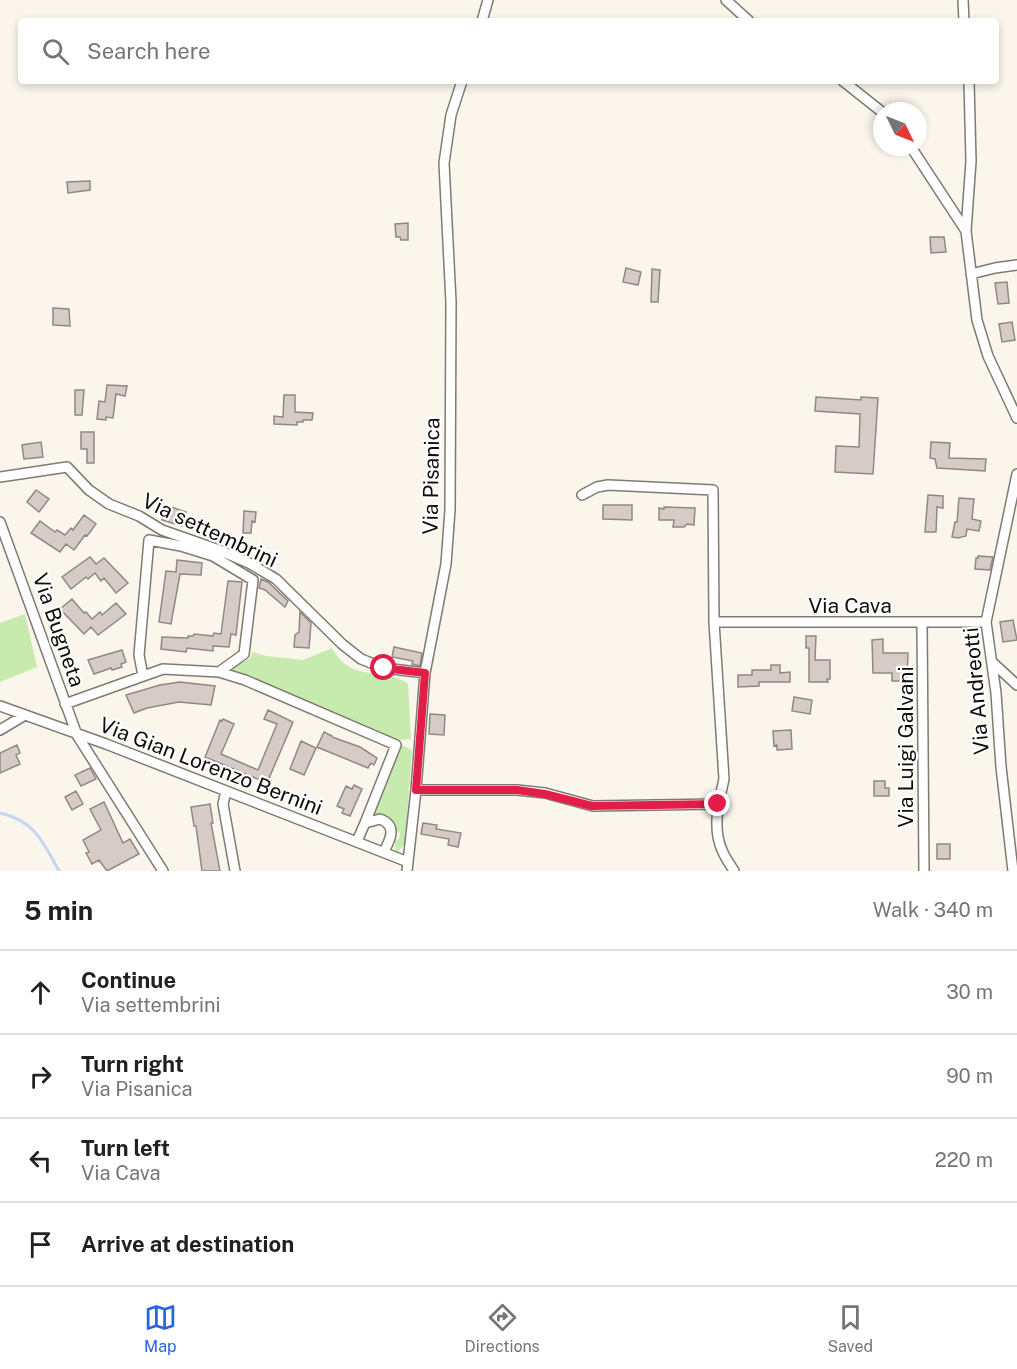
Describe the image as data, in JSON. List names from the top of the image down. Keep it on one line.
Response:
{"streets":{"street":["Via Pisanica","Via settembrini","Via Cava","Via Bugneta","Via Andreotti","Via Luigi Galvani","Via Gian Lorenzo Bernini"]},"crossings":[["Via Pisanica","Via settembrini"],["Via Pisanica","Via Gian Lorenzo Bernini"],["Via Cava","Via Andreotti"],["Via Cava","Via Luigi Galvani"],["Via Bugneta","Via Gian Lorenzo Bernini"]],"north":"bottom right","page":{"search":"Search here","heading":["5 min","Walk · 340 m"],"list":[["Continue","Via settembrini","30 m"],["Turn right","Via Pisanica","90 m"],["Turn left","Via Cava","220 m"],"Arrive at destination"],"nav":["Map","Directions","Saved"]}}
